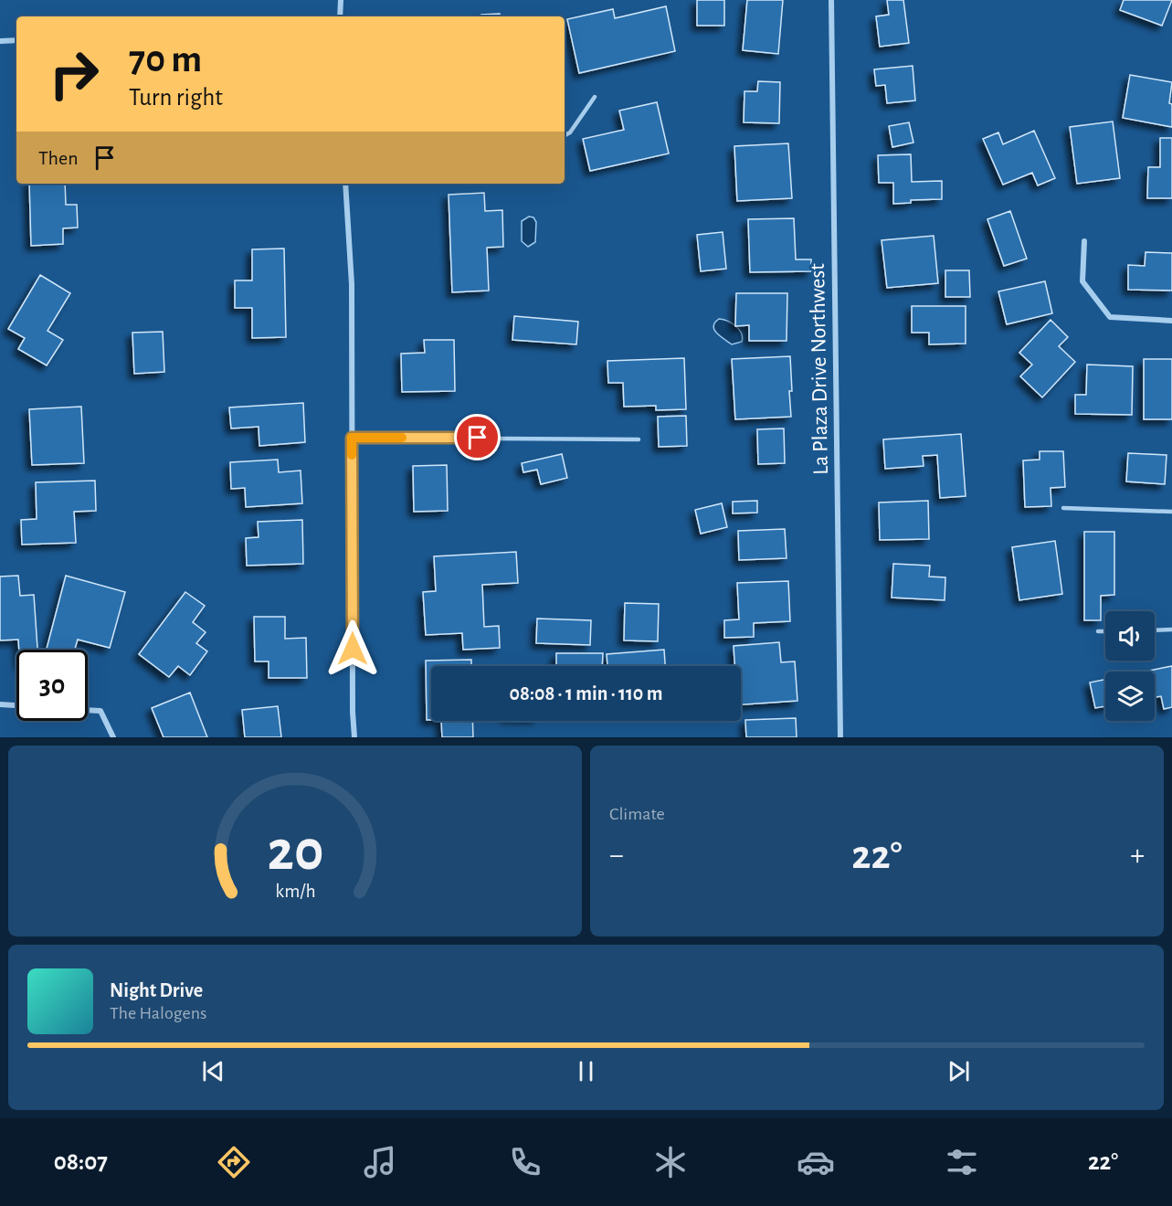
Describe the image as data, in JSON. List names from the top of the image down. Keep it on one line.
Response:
{"streets":{"street":["La Plaza Drive Northwest"]},"page":{"turn":["70 m","Turn right"],"then":"Then","limit":"30","trip":"08:08 · 1 min · 110 m","tile":"Climate","heat":["−","22°","+"],"song":["Night Drive","The Halogens"],"tabs":["08:07","22°"],"gauge":["20","km/h"]}}
